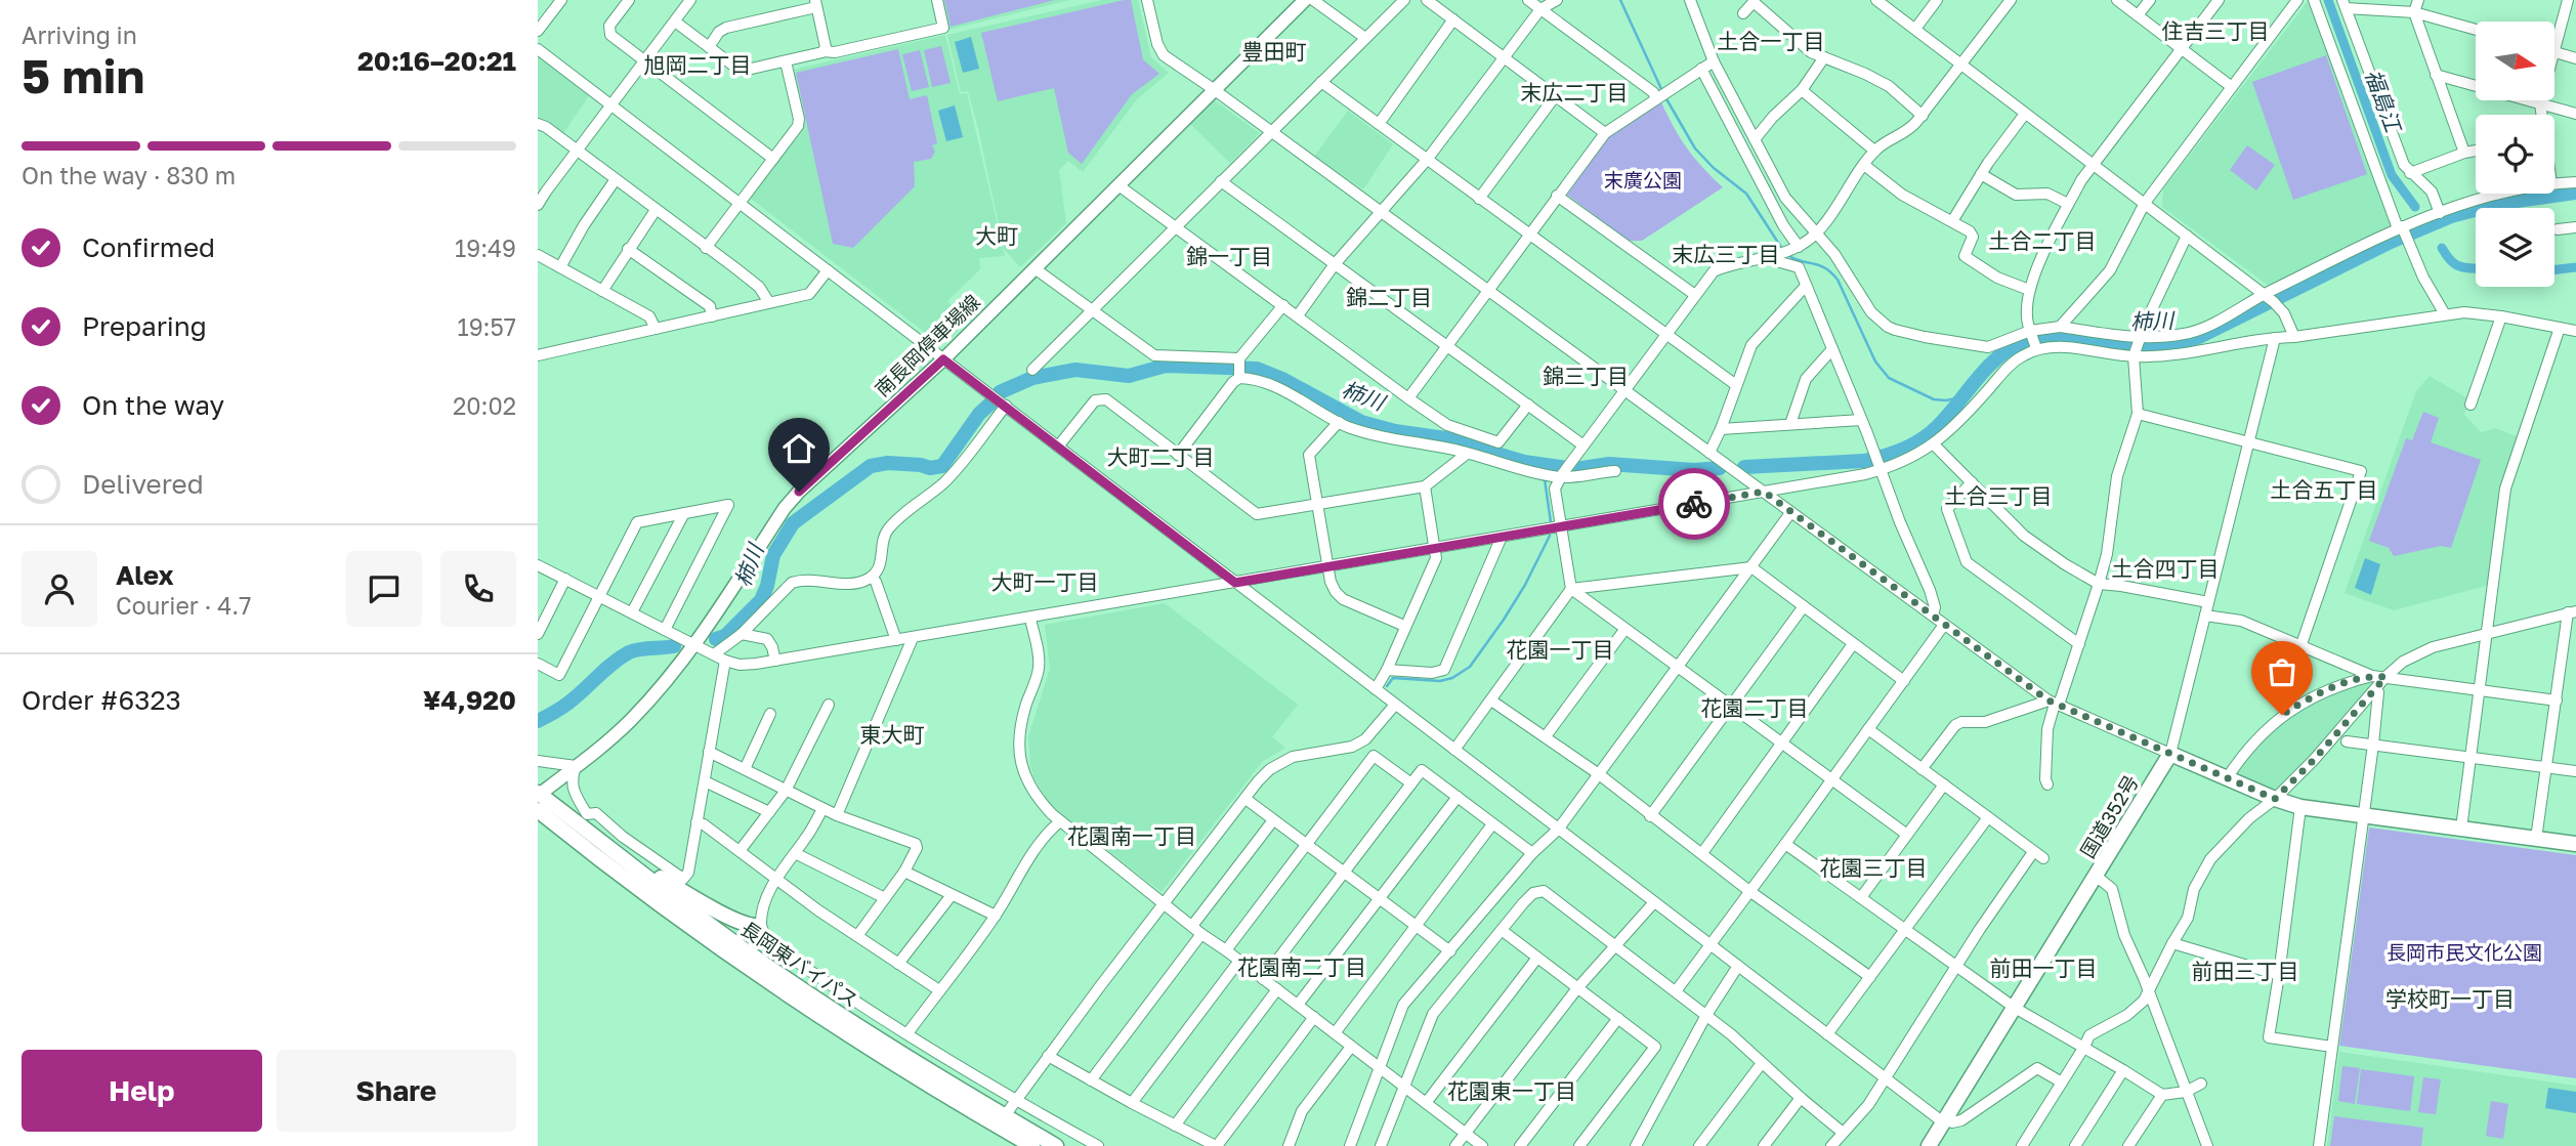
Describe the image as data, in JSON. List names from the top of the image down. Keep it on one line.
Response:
{"streets":{"highway":["国道352号","長岡東バイパス"],"main road":["南長岡停車場線"]},"crossings":[["南長岡停車場線","長岡東バイパス"]],"districts":["住吉三丁目","土合一丁目","豊田町","旭岡二丁目","末広二丁目","大町","土合二丁目","末広三丁目","錦一丁目","錦二丁目","錦三丁目","大町二丁目","土合五丁目","土合三丁目","土合四丁目","大町一丁目","花園一丁目","花園二丁目","東大町","花園南一丁目","花園三丁目","花園南二丁目","前田一丁目","前田三丁目","学校町一丁目","花園東一丁目"],"water":["福島江","柿川"],"parks":["末廣公園","長岡市民文化公園"],"north":"right","page":{"heading":["5 min","Arriving in","20:16–20:21"],"panel":["Alex","Courier · 4.7","Order #6323","¥4,920"],"bar":"On the way · 830 m","list":[["Confirmed","19:49"],["Preparing","19:57"],["On the way","20:02"],"Delivered"],"buttons":["Help","Share"]}}
